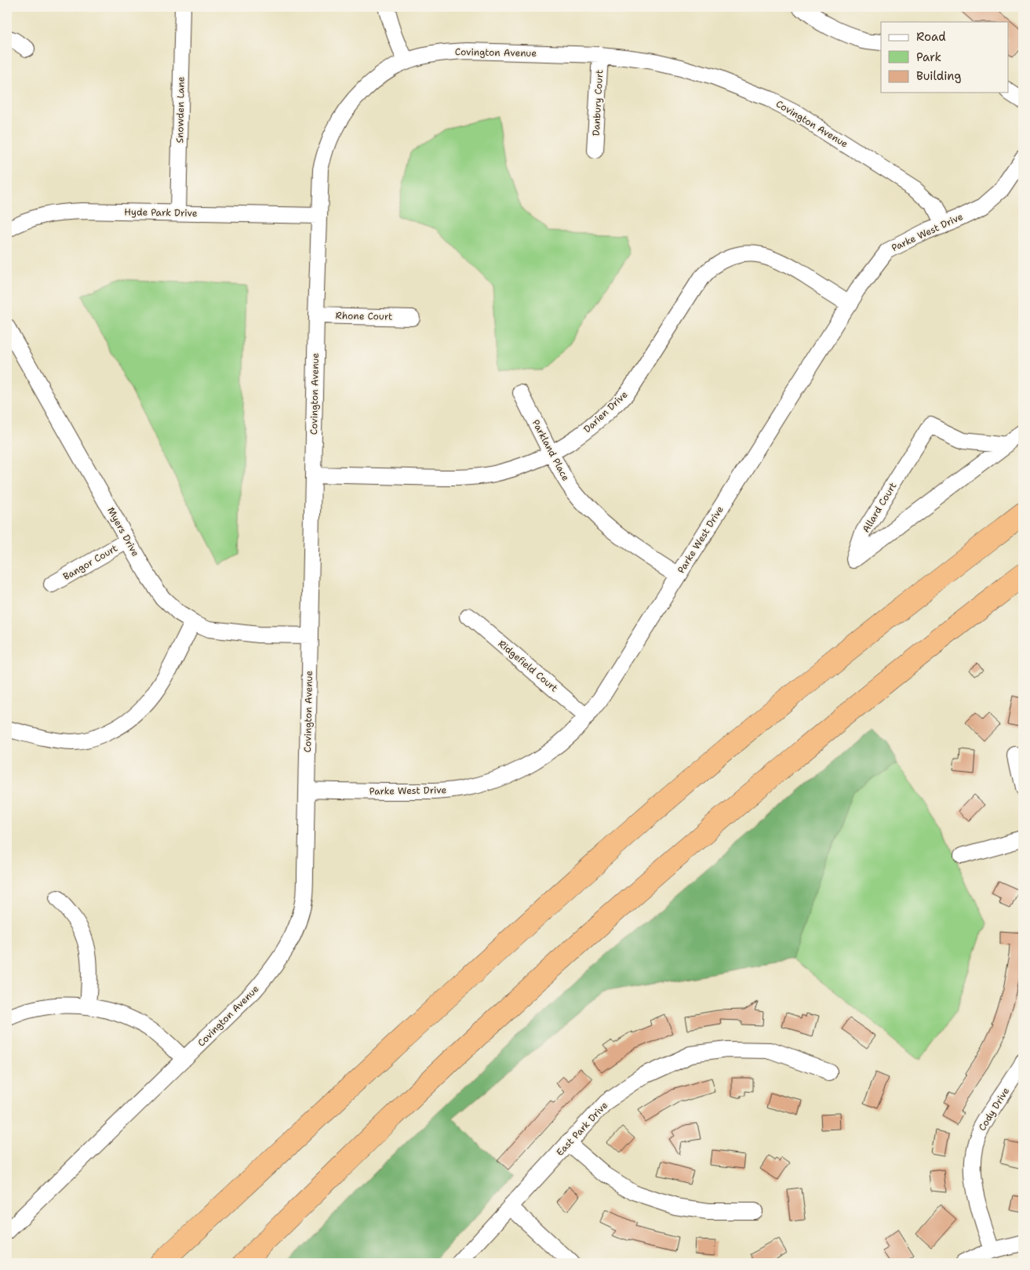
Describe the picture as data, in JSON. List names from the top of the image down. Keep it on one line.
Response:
{"streets":{"street":["Covington Avenue","Danbury Court","Snowden Lane","Hyde Park Drive","Parke West Drive","Rhone Court","Darien Drive","Parkland Place","Allard Court","Myers Drive","Bangor Court","Ridgefield Court","Cody Drive","East Park Drive"]},"crossings":[["Covington Avenue","Danbury Court"],["Covington Avenue","Hyde Park Drive"],["Covington Avenue","Parke West Drive"],["Covington Avenue","Rhone Court"],["Covington Avenue","Darien Drive"],["Covington Avenue","Myers Drive"],["Snowden Lane","Hyde Park Drive"],["Parke West Drive","Darien Drive"],["Parke West Drive","Parkland Place"],["Parke West Drive","Ridgefield Court"],["Darien Drive","Parkland Place"],["Myers Drive","Bangor Court"]],"legend":["Road","Park","Building"]}
